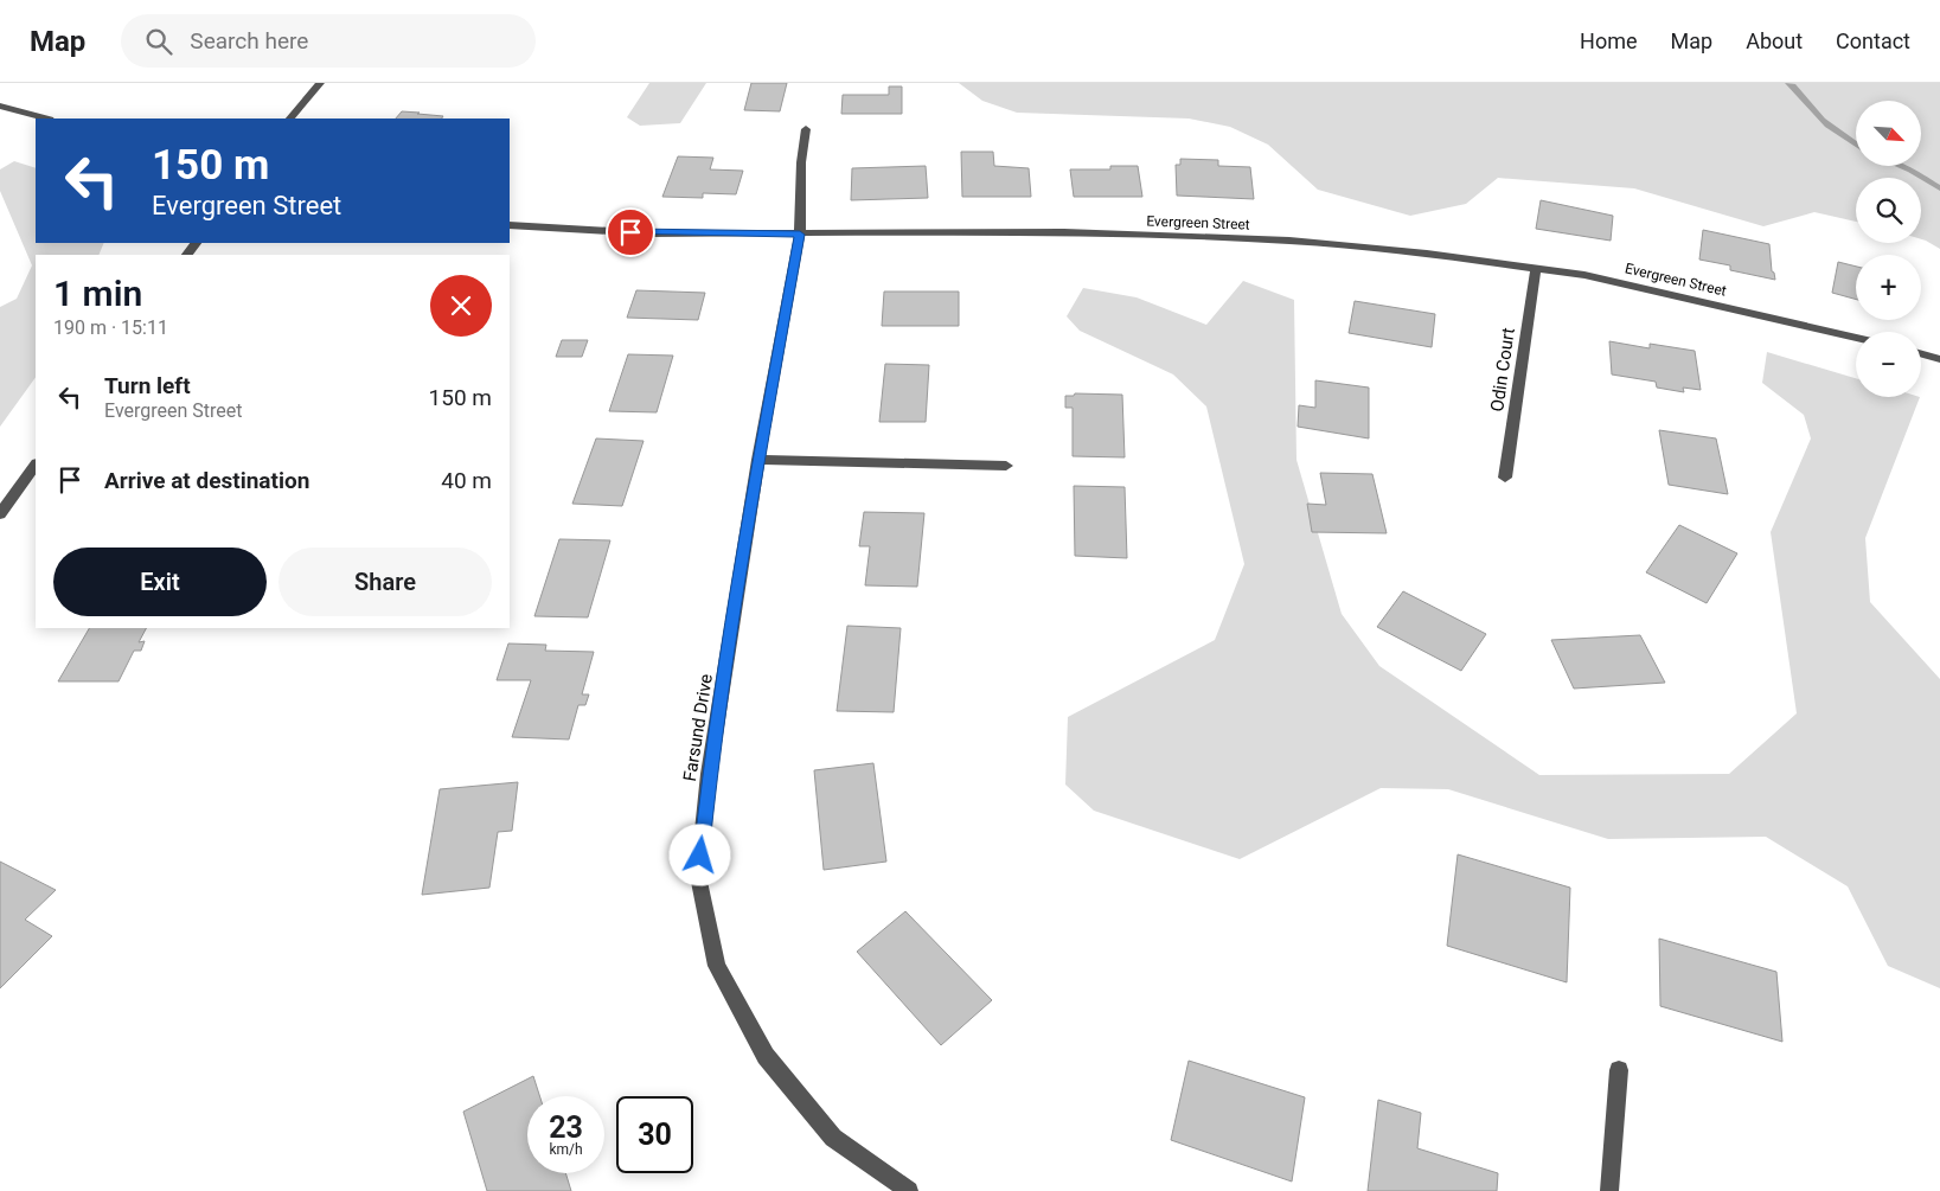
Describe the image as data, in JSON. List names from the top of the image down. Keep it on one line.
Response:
{"streets":{"street":["Evergreen Street","Odin Court","Farsund Drive"]},"crossings":[["Evergreen Street","Odin Court"],["Evergreen Street","Farsund Drive"]],"north":"bottom right","page":{"header":"Map","search":"Search here","nav":["Home","Map","About","Contact"],"map_buttons":["+","−"],"turn":["150 m","Evergreen Street"],"heading":["1 min","190 m · 15:11"],"list":[{"name":"Turn left","note":"Evergreen Street","value":"150 m"},{"name":"Arrive at destination","value":"40 m"}],"buttons":["Exit","Share"],"speed":"23 km/h","limit":"30"}}
